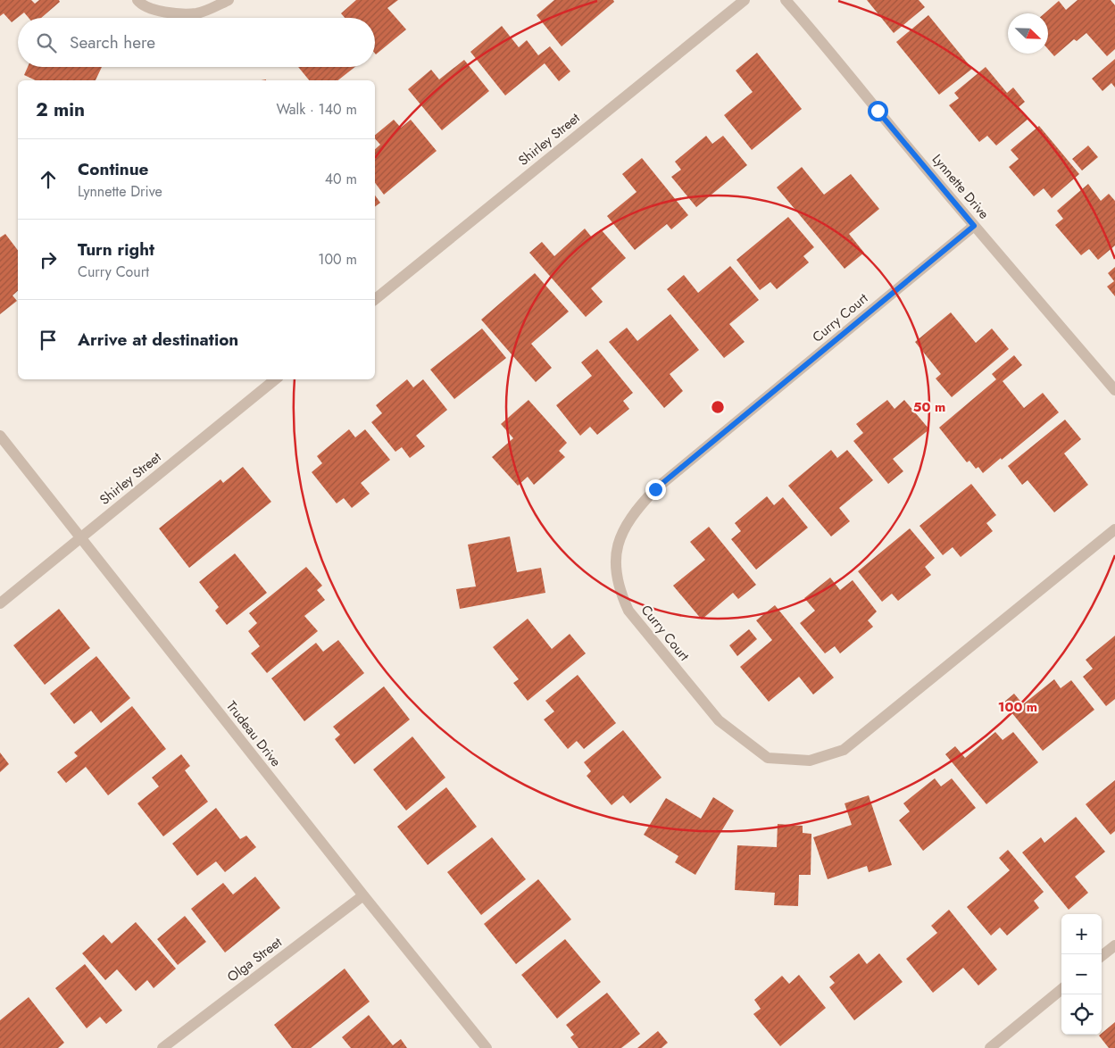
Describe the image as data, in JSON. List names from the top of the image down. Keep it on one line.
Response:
{"streets":{"street":["Shirley Street","Lynnette Drive","Curry Court","Trudeau Drive","Olga Street"]},"crossings":[["Shirley Street","Trudeau Drive"],["Lynnette Drive","Curry Court"],["Trudeau Drive","Olga Street"]],"north":"bottom right","page":{"search":"Search here","heading":["2 min","Walk · 140 m"],"list":[["Continue","Lynnette Drive","40 m"],["Turn right","Curry Court","100 m"],"Arrive at destination"],"map_buttons":["+","−"]},"rings":["50 m","100 m"]}
